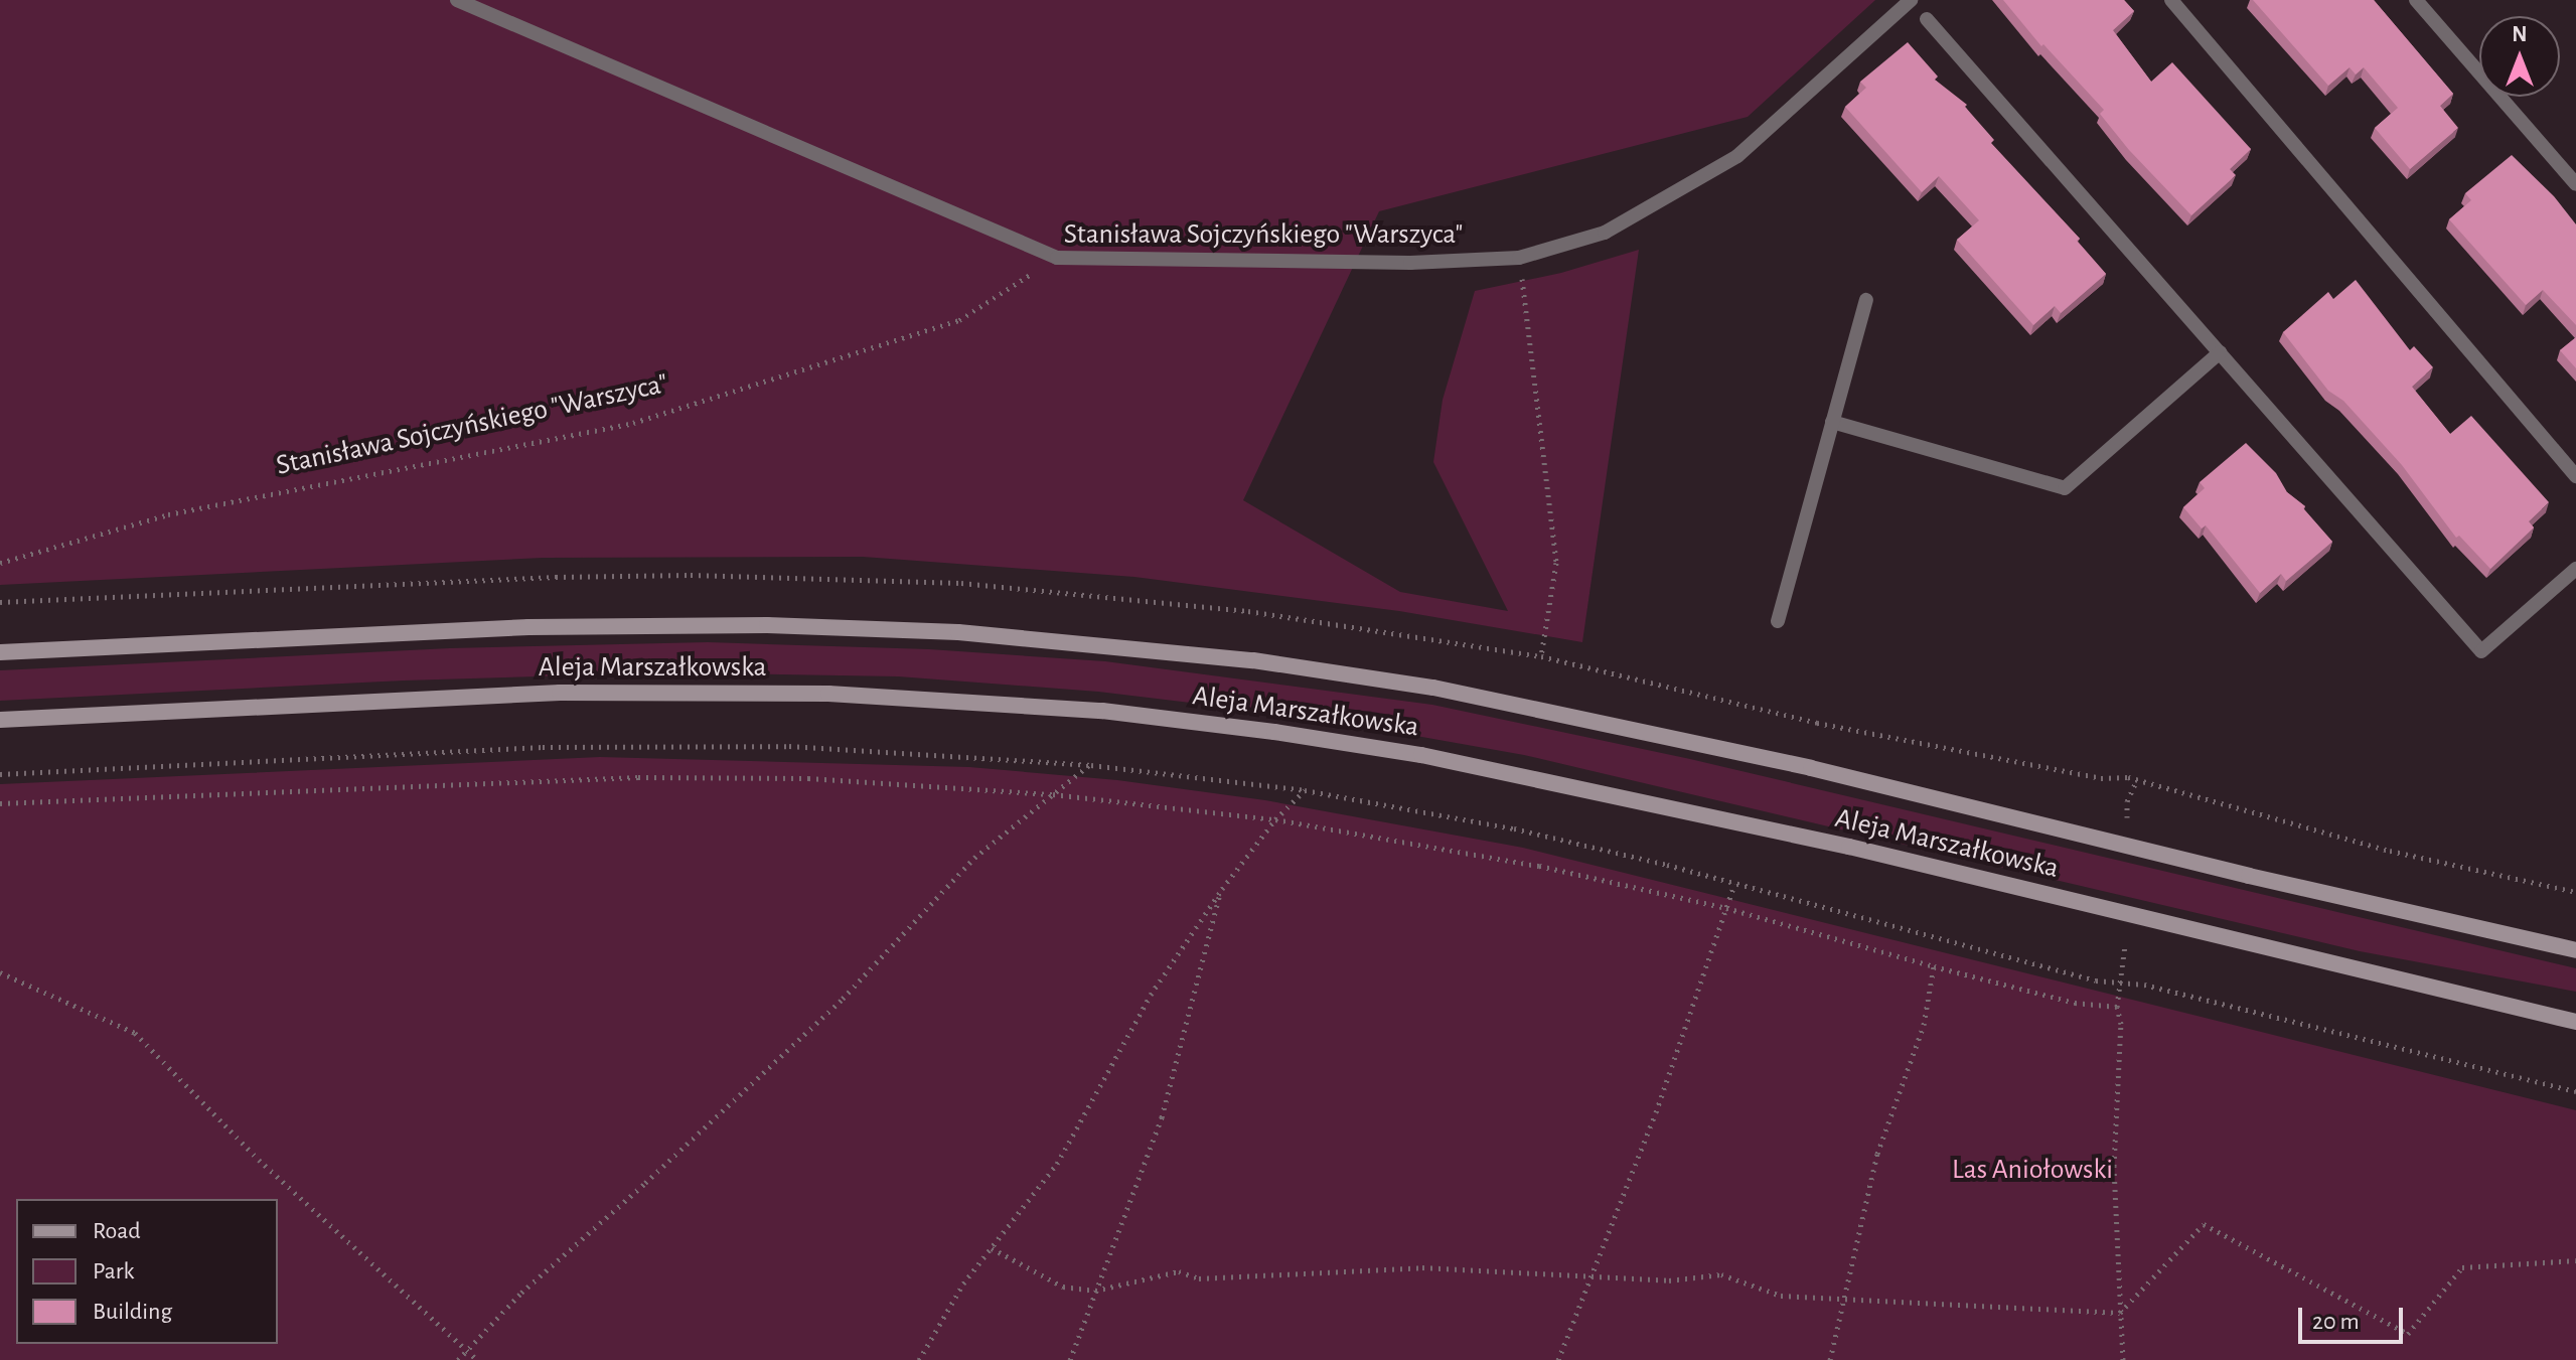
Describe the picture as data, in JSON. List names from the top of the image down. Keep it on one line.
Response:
{"streets":{"main road":["Aleja Marszałkowska"],"lane":["Stanisława Sojczyńskiego \"Warszyca\""]},"parks":["Las Aniołowski"],"legend":["Road","Park","Building"],"scale_bar":"20 m","north":"top"}
